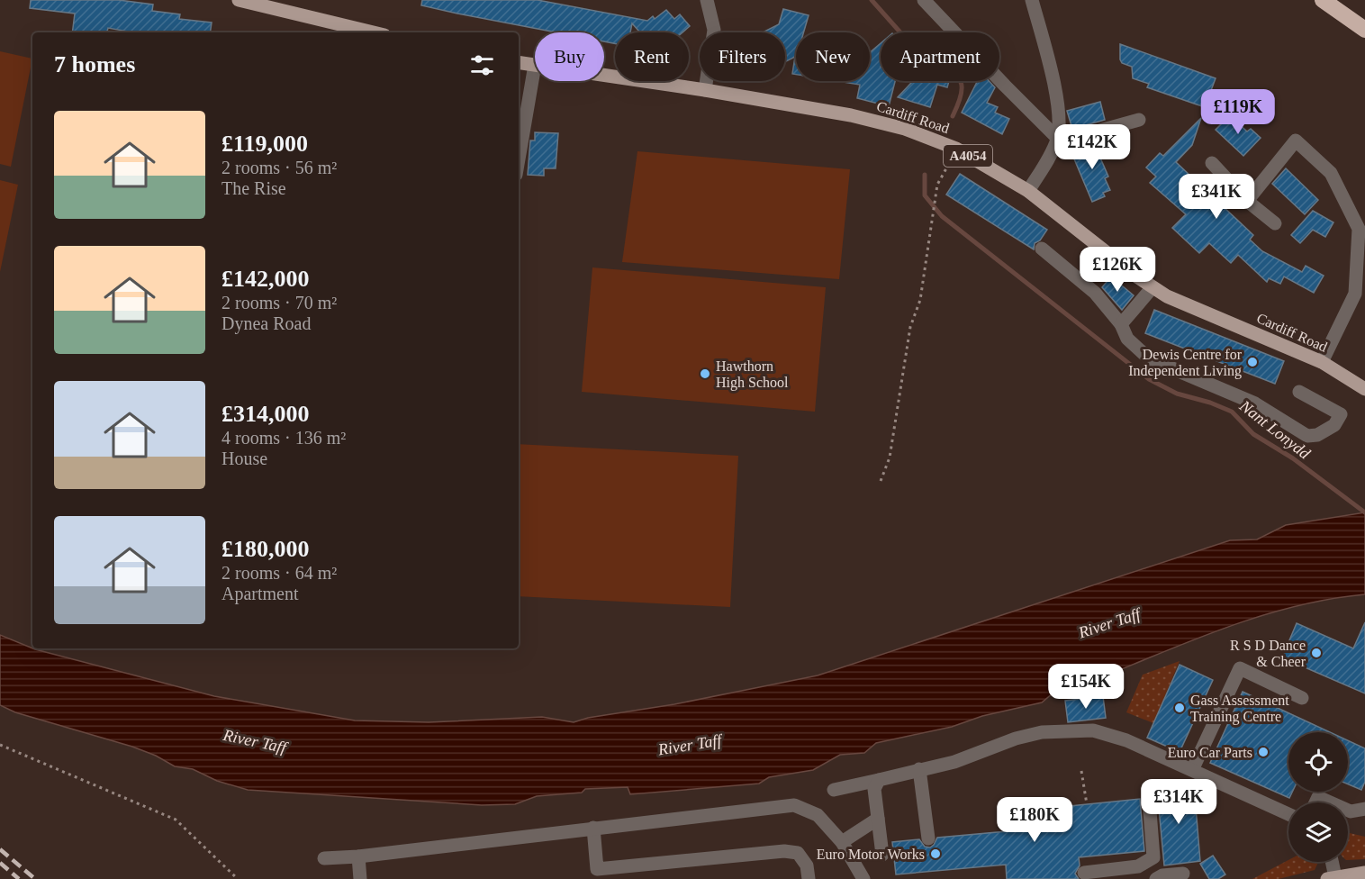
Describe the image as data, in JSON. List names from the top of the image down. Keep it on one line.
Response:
{"streets":{"main road":["Cardiff Road","A4054"]},"water":["Nant Lonydd","River Taff"],"places":["Dewis Centre for Independent Living","Hawthorn High School","R S D Dance & Cheer","Gass Assessment Training Centre","Euro Car Parts","Euro Motor Works"],"page":{"chip":["Buy","Rent","Filters","New","Apartment"],"heading":"7 homes","price":["£119K","£142K","£341K","£126K","£154K","£314K","£180K"],"list":[{"name":"£119,000","note":"2 rooms · 56 m² · The Rise"},{"name":"£142,000","note":"2 rooms · 70 m² · Dynea Road"},{"name":"£314,000","note":"4 rooms · 136 m² · House"},{"name":"£180,000","note":"2 rooms · 64 m² · Apartment"}]}}
